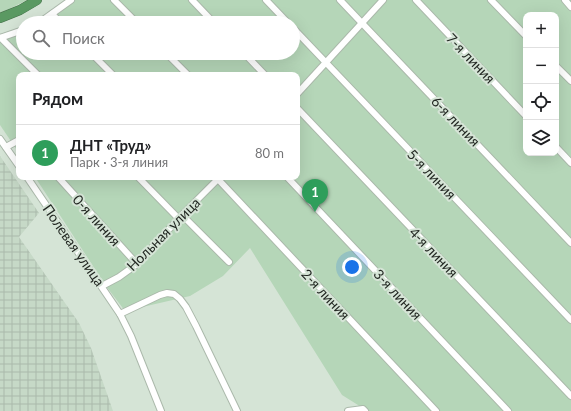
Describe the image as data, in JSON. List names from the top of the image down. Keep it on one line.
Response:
{"streets":{"street":["7-я линия","6-я линия","5-я линия","0-я линия","Нольная улица","Полевая улица","4-я линия","2-я линия","3-я линия"]},"crossings":[["0-я линия","Нольная улица"],["Нольная улица","Полевая улица"]],"page":{"map_buttons":["+","−"],"search":"Поиск","heading":"Рядом","list":[{"mark":"1","name":"ДНТ «Труд»","note":"Парк · 3-я линия","value":"80 m"}],"pins":"1"}}
